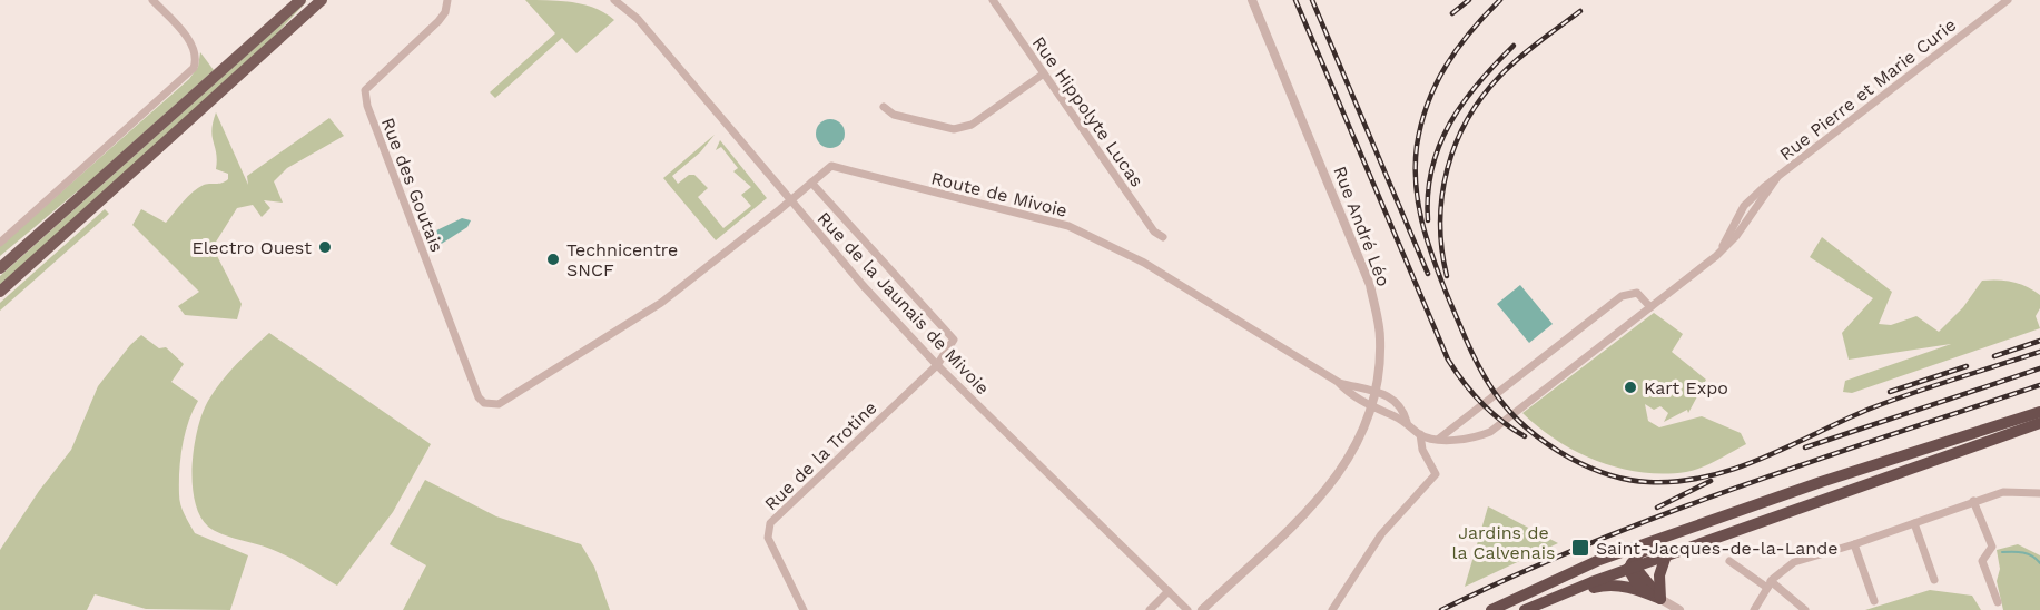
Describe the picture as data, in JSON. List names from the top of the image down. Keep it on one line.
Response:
{"streets":{"street":["Rue Pierre et Marie Curie","Rue Hippolyte Lucas","Rue des Goutais","Route de Mivoie","Rue André Léo","Rue de la Jaunais de Mivoie","Rue de la Trotine"]},"crossings":[["Rue des Goutais","Route de Mivoie"],["Route de Mivoie","Rue André Léo"],["Route de Mivoie","Rue de la Jaunais de Mivoie"],["Route de Mivoie","Rue de la Trotine"],["Rue de la Jaunais de Mivoie","Rue de la Trotine"]],"parks":["Jardins de la Calvenais"],"places":{"other":["Electro Ouest","Technicentre SNCF","Kart Expo"],"transit":["Saint-Jacques-de-la-Lande"]}}
